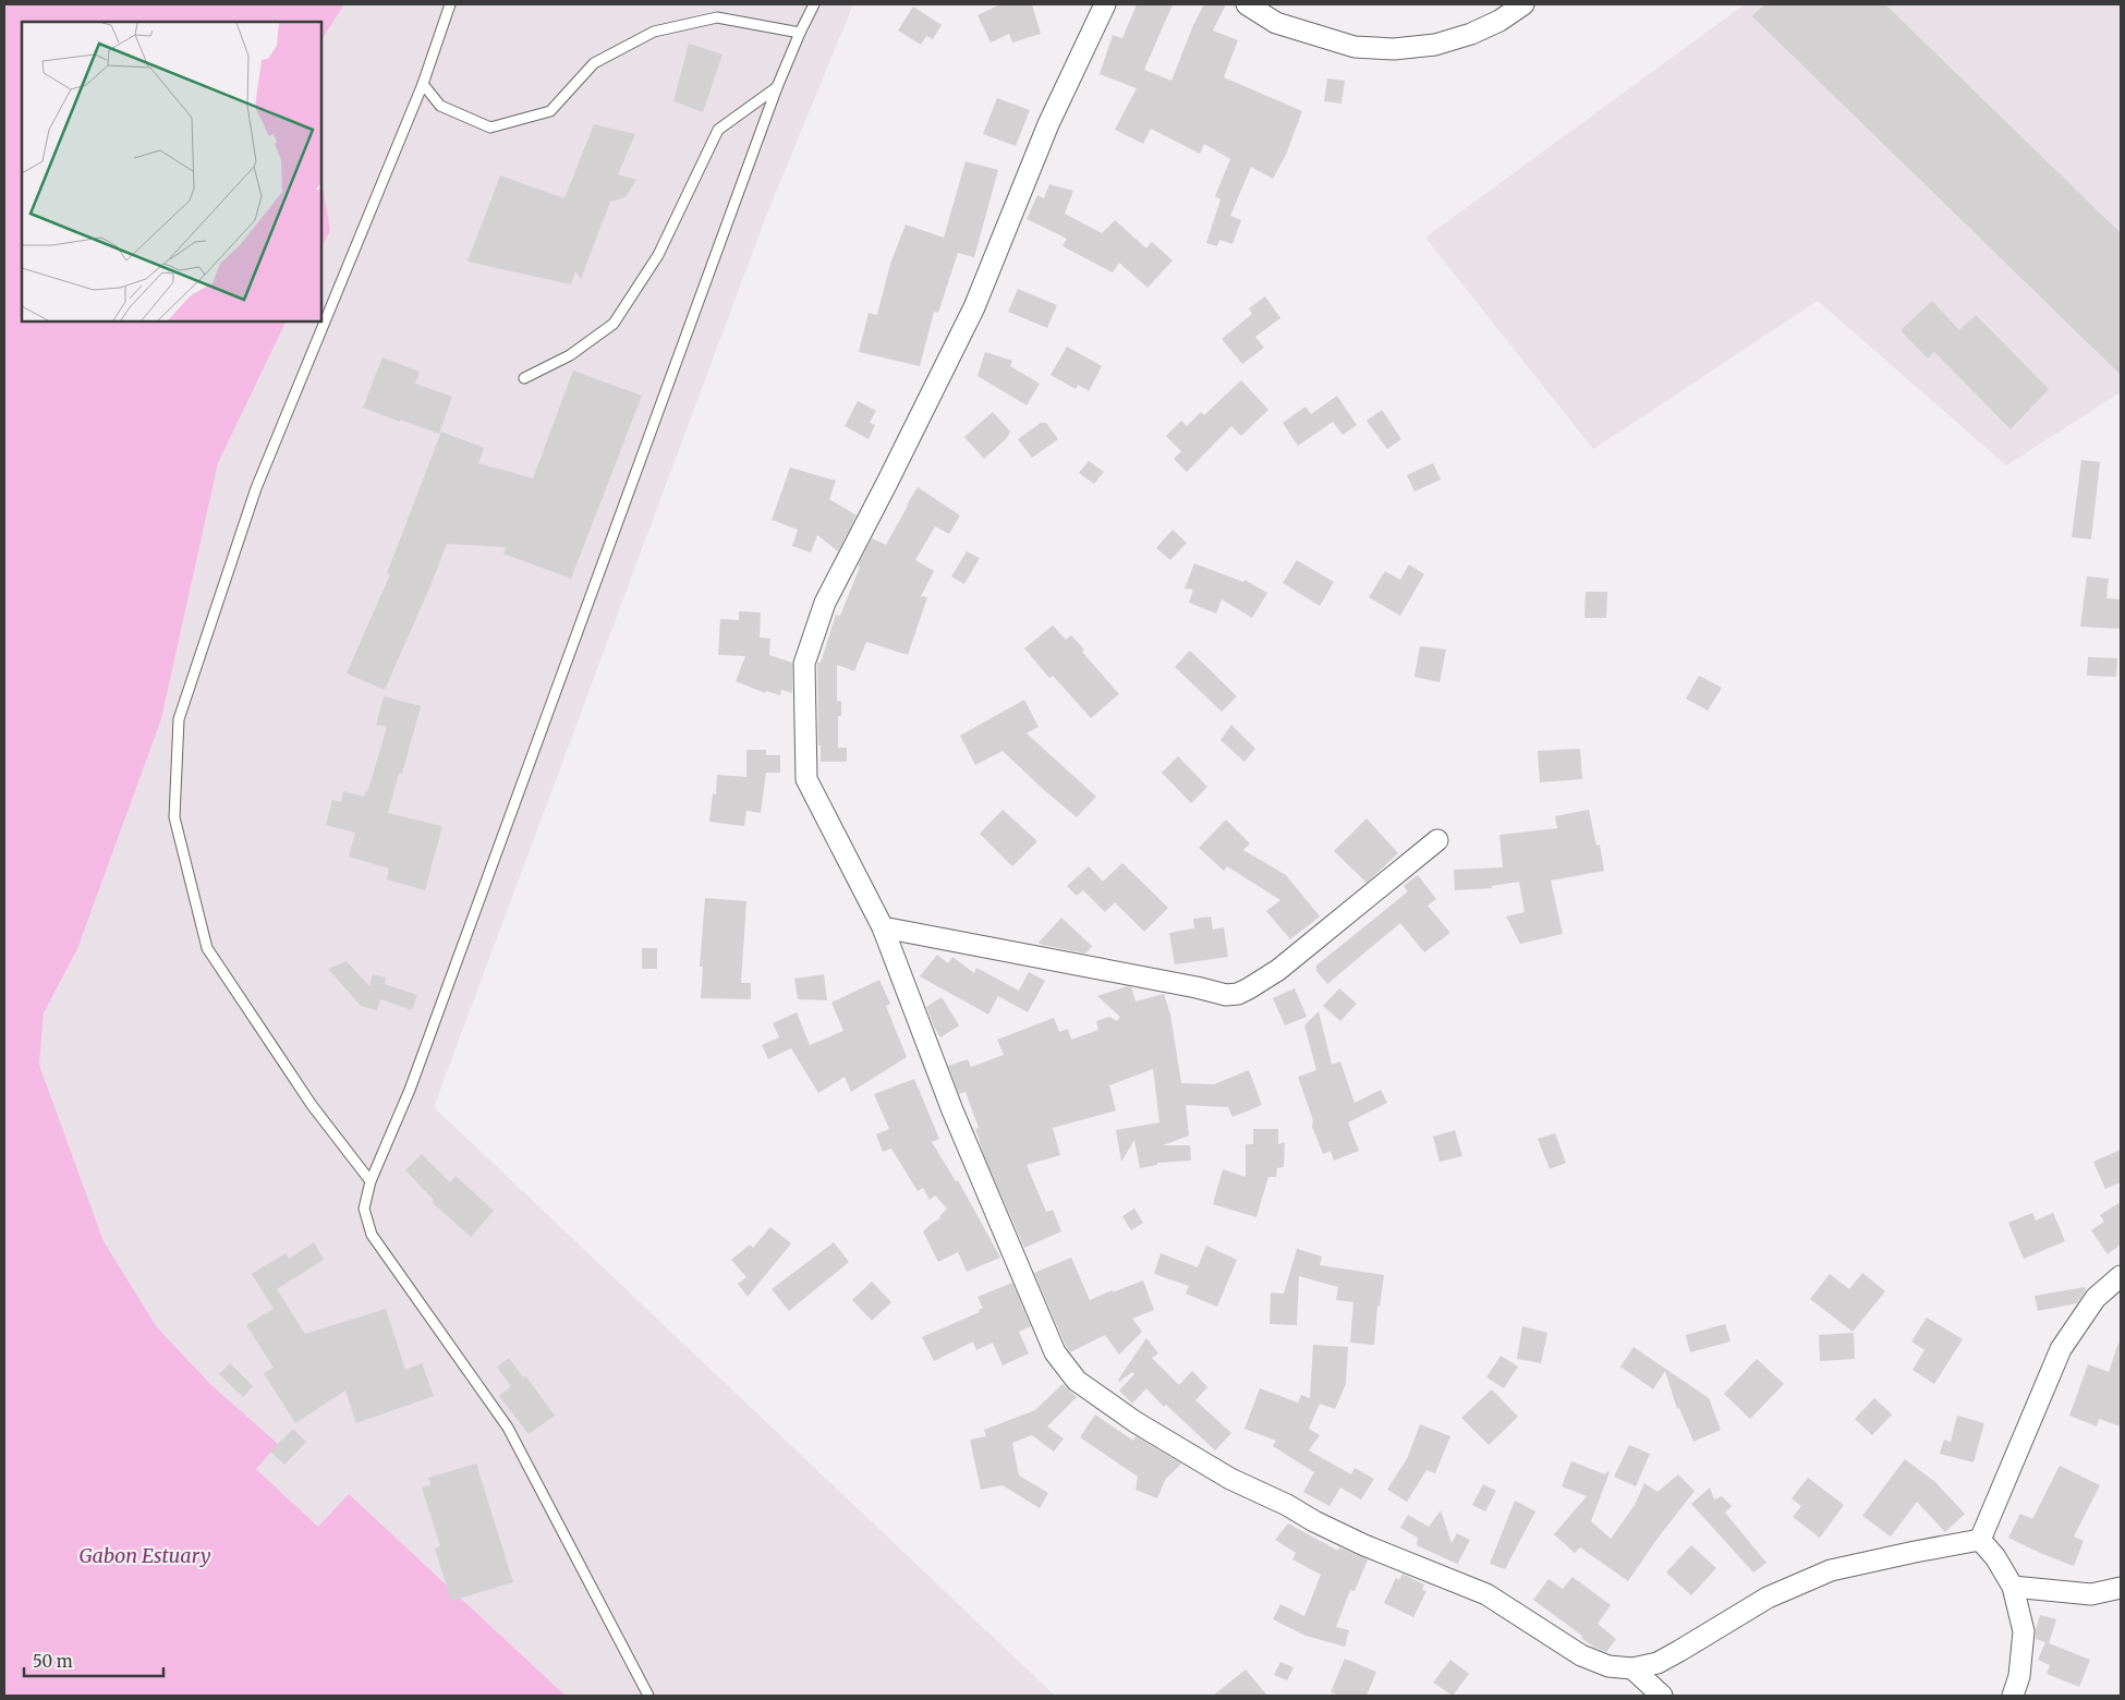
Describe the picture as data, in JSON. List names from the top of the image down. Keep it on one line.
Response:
{"water":["Gabon Estuary"],"scale_bar":"50 m"}
